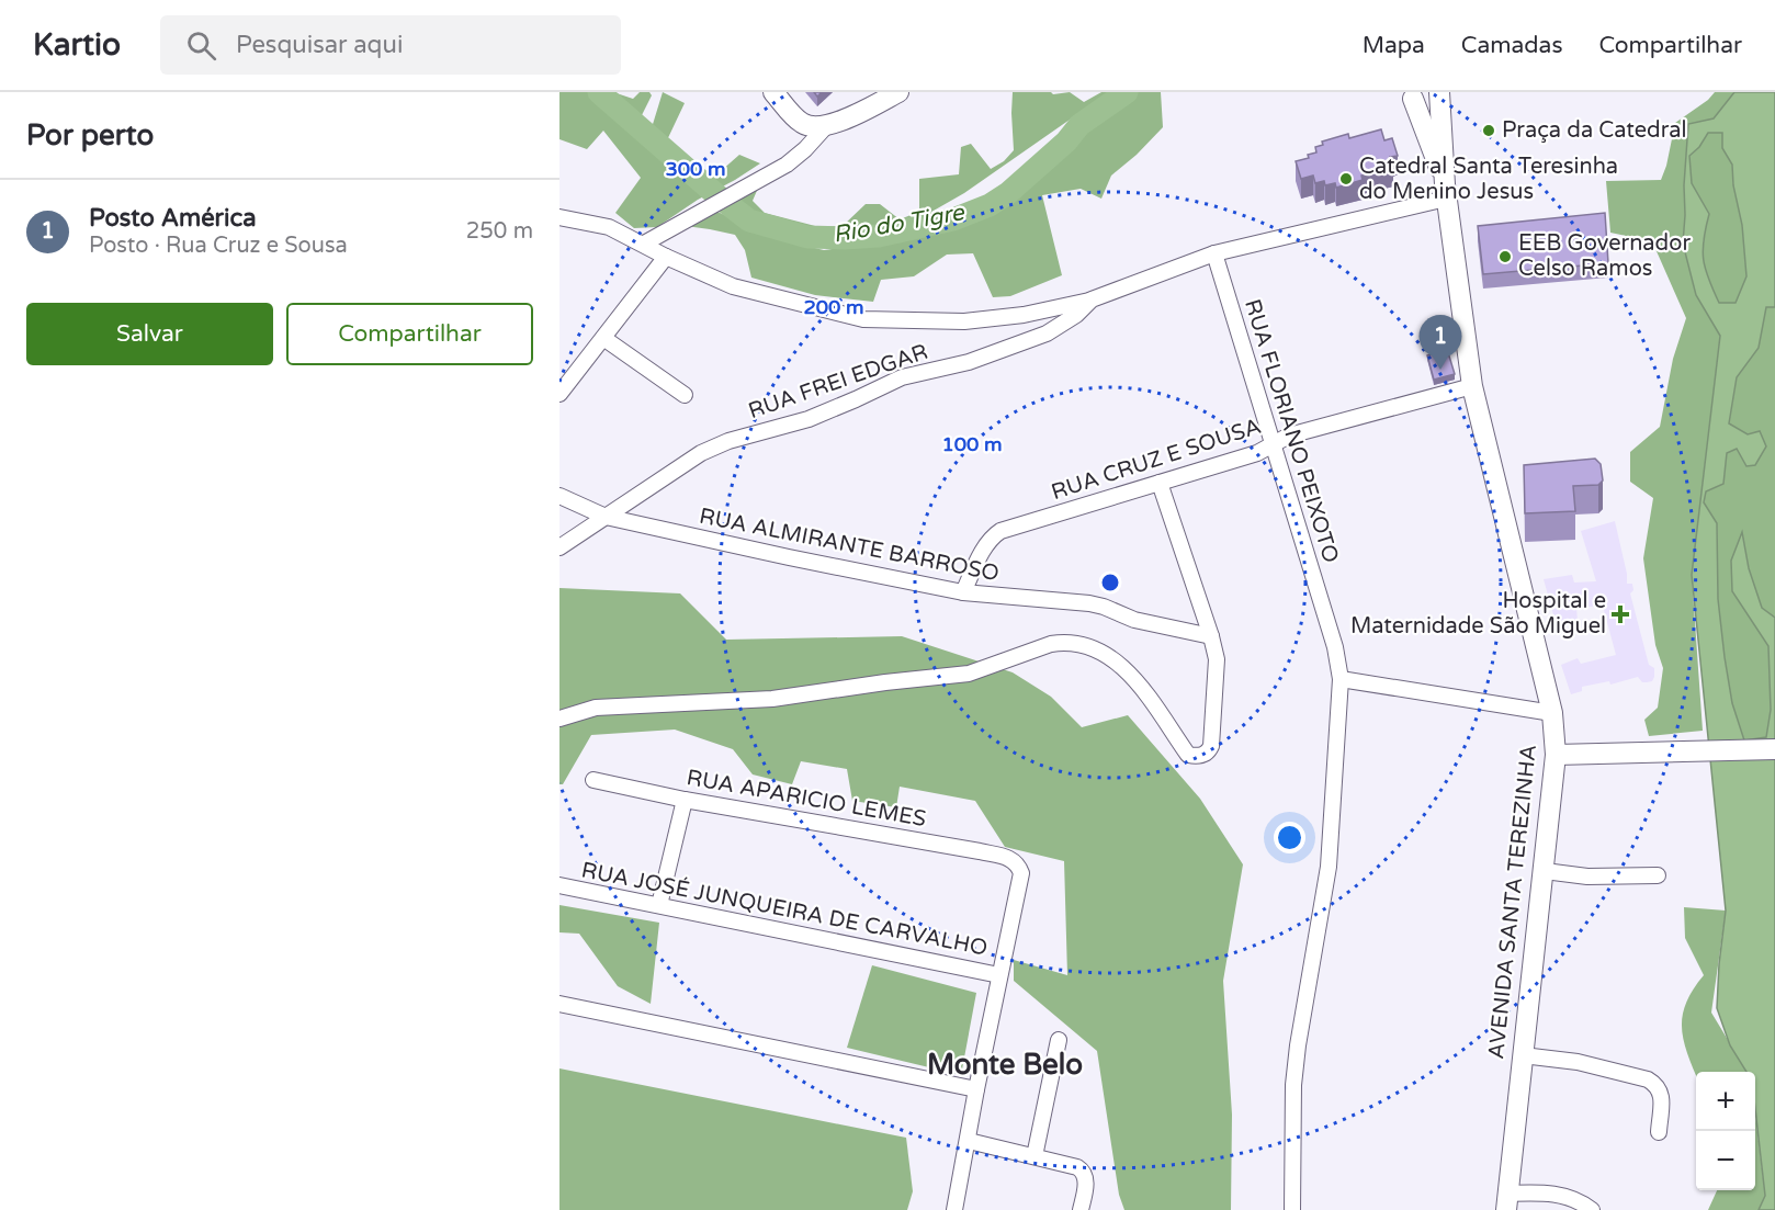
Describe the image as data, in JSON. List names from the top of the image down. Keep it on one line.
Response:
{"streets":{"main road":["AVENIDA SANTA TEREZINHA"],"street":["RUA FREI EDGAR","RUA FLORIANO PEIXOTO","RUA CRUZ E SOUSA","RUA ALMIRANTE BARROSO","RUA APARICIO LEMES","RUA JOSÉ JUNQUEIRA DE CARVALHO"]},"crossings":[["RUA FREI EDGAR","RUA FLORIANO PEIXOTO"],["RUA FREI EDGAR","RUA ALMIRANTE BARROSO"],["RUA FREI EDGAR","AVENIDA SANTA TEREZINHA"],["RUA FLORIANO PEIXOTO","RUA CRUZ E SOUSA"],["RUA CRUZ E SOUSA","RUA ALMIRANTE BARROSO"],["RUA CRUZ E SOUSA","AVENIDA SANTA TEREZINHA"],["RUA APARICIO LEMES","RUA JOSÉ JUNQUEIRA DE CARVALHO"]],"districts":["Monte Belo"],"water":["Rio do Tigre"],"places":{"other":["Praça da Catedral","Catedral Santa Teresinha do Menino Jesus","EEB Governador Celso Ramos"],"health":["Hospital e Maternidade São Miguel"]},"page":{"header":"Kartio","search":"Pesquisar aqui","nav":["Mapa","Camadas","Compartilhar"],"heading":"Por perto","list":[{"mark":"1","name":"Posto América","note":"Posto · Rua Cruz e Sousa","value":"250 m"}],"buttons":["Salvar","Compartilhar"],"pins":"1","map_buttons":["+","−"]},"rings":["300 m","200 m","100 m"]}
